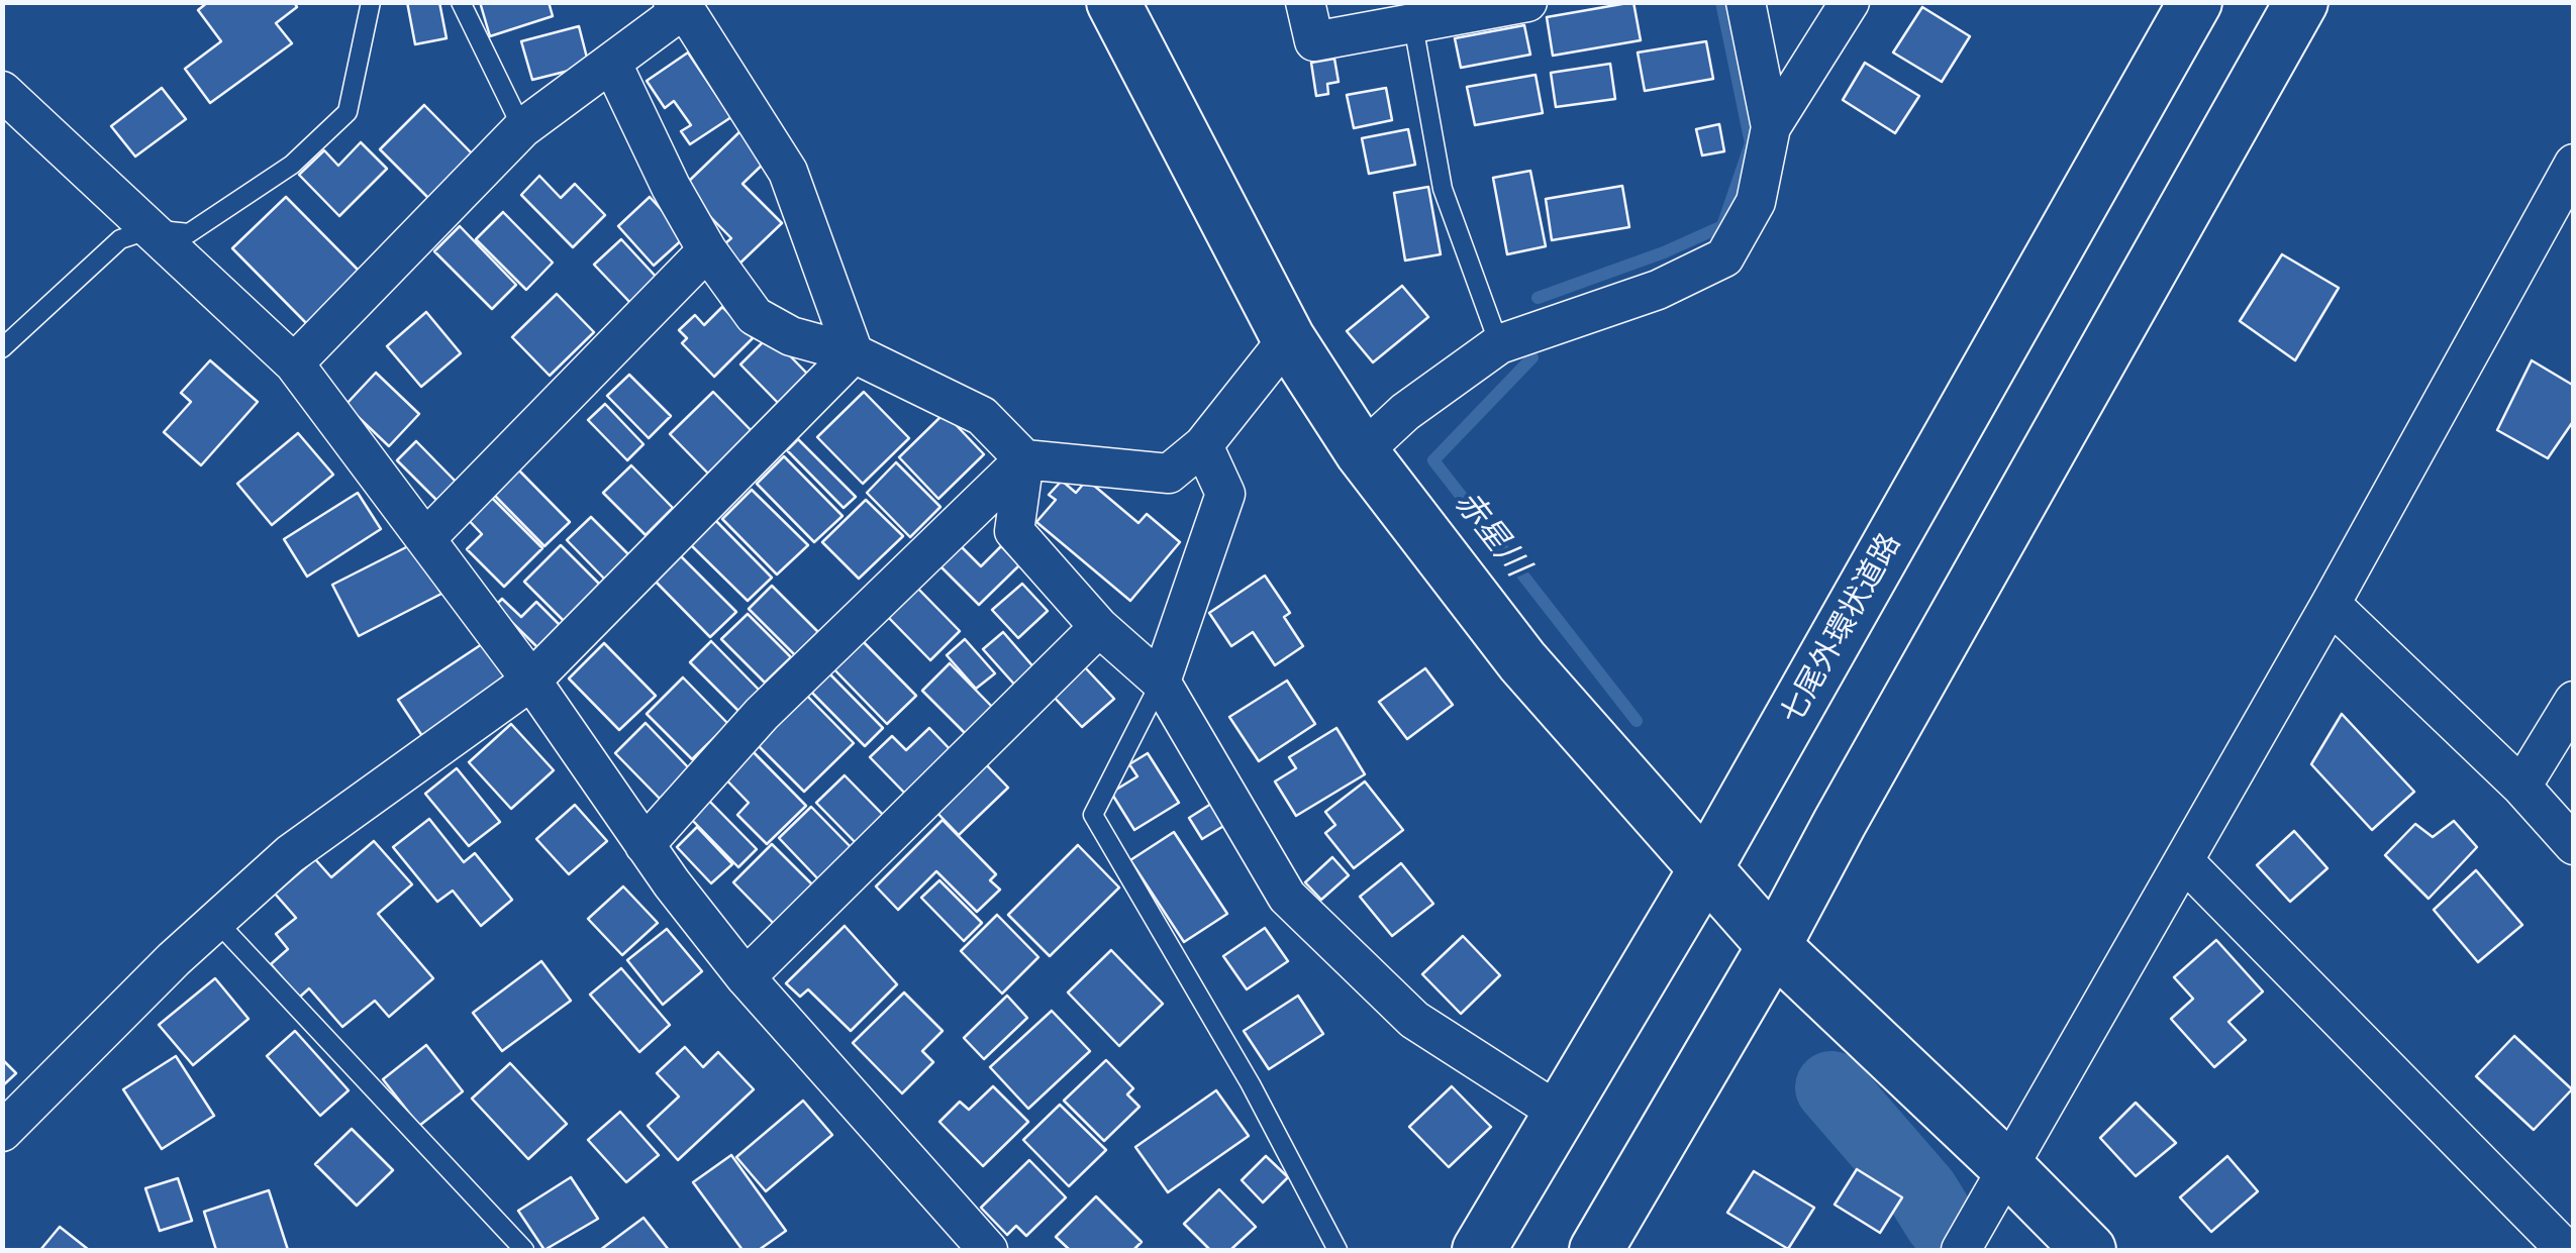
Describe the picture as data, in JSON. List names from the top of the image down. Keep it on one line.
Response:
{"streets":{"street":["七尾外環状道路"]},"water":["赤星川"]}
